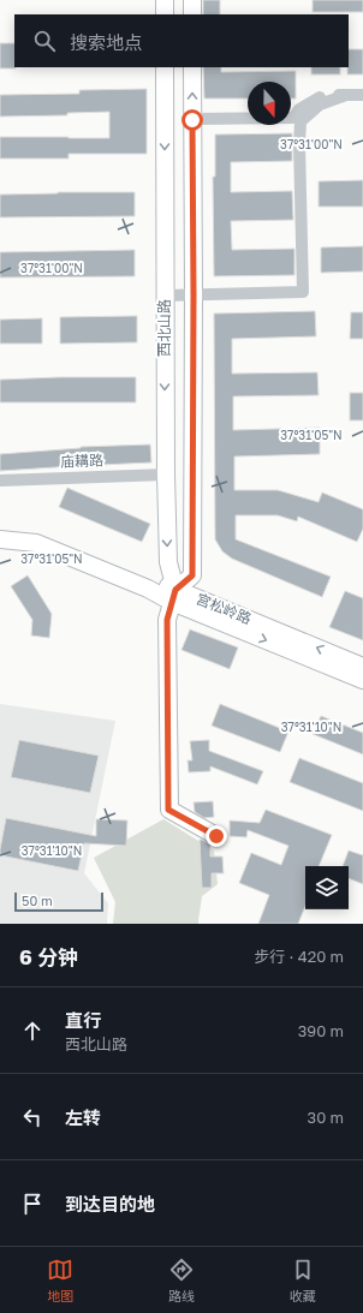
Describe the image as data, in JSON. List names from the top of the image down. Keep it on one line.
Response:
{"streets":{"main road":["西北山路","宫松岭路"],"street":["庙耩路"]},"crossings":[["西北山路","庙耩路"],["西北山路","宫松岭路"]],"scale_bar":"50 m","north":"bottom","page":{"search":"搜索地点","scale":"50 m","heading":["6 分钟","步行 · 420 m"],"list":[["直行","西北山路","390 m"],["左转","30 m"],"到达目的地"],"nav":["地图","路线","收藏"]},"coordinates":["37°31'00\"N","37°31'05\"N","37°31'10\"N"]}
